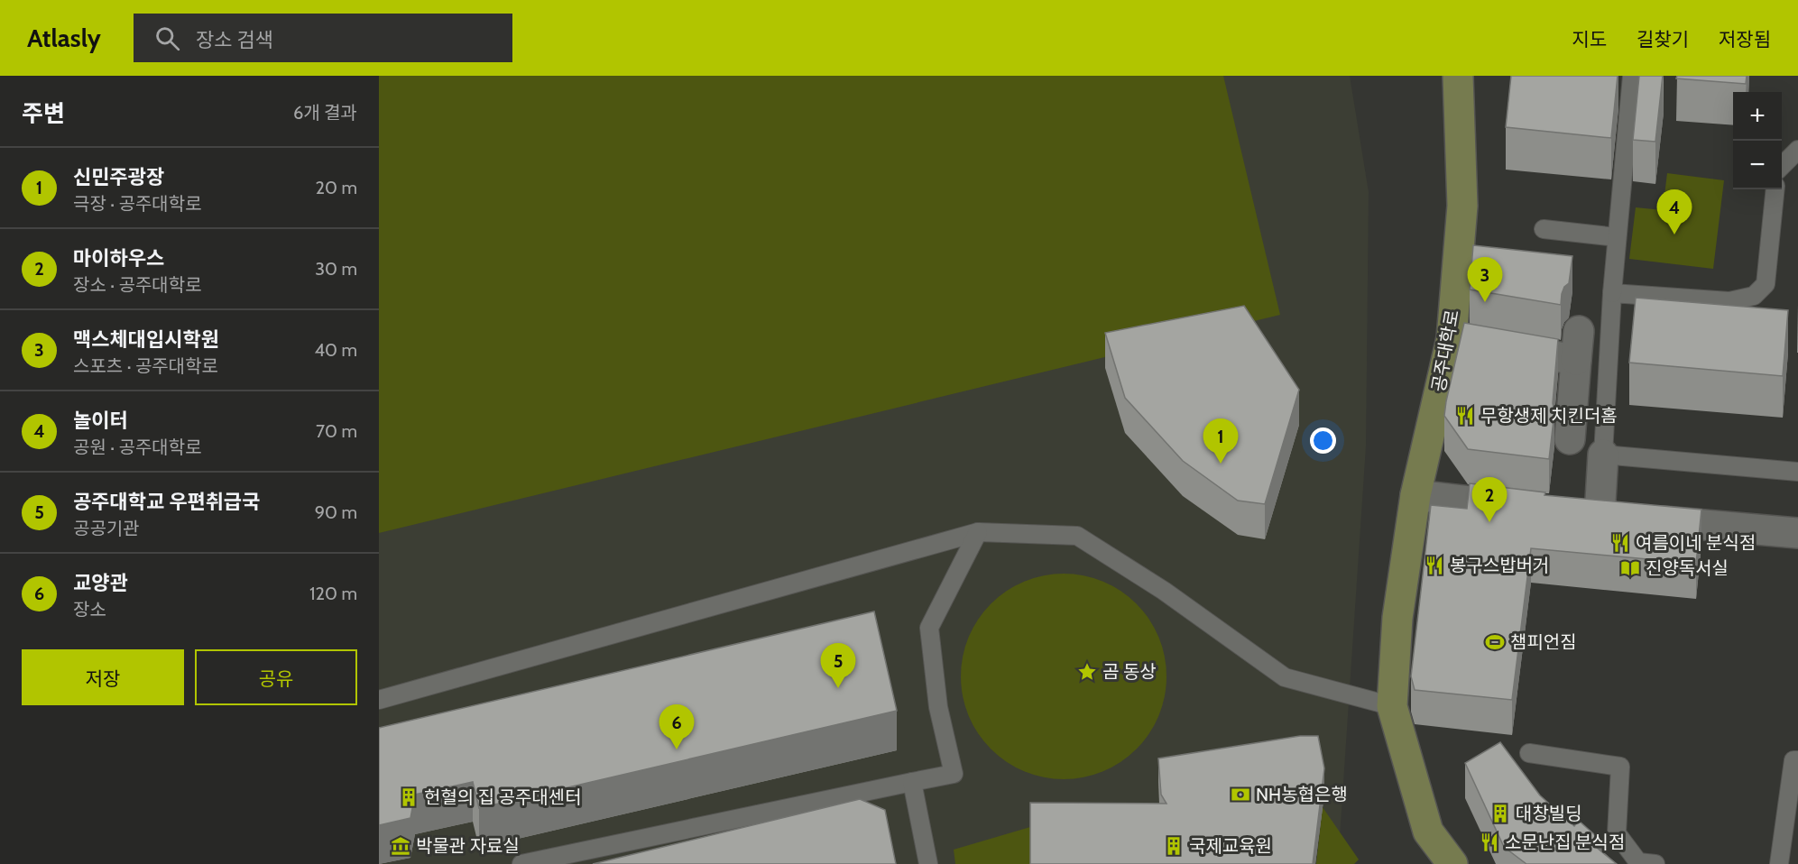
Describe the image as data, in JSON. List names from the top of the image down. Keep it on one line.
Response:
{"streets":{"street":["공주대학로"]},"places":{"restaurant":["무항생제 치킨더홈","여름이네 분식점","봉구스밥버거","소문난집 분식점"],"library":["진양독서실"],"sports":["챔피언짐"],"place":["곰 동상"],"bank":["NH농협은행"],"building":["헌혈의 집 공주대센터","대창빌딩","국제교육원"],"museum":["박물관 자료실"]},"page":{"header":"Atlasly","search":"장소 검색","nav":["지도","길찾기","저장됨"],"heading":["주변","6개 결과"],"map_buttons":["+","−"],"list":[{"mark":"1","name":"신민주광장","note":"극장 · 공주대학로","value":"20 m"},{"mark":"2","name":"마이하우스","note":"장소 · 공주대학로","value":"30 m"},{"mark":"3","name":"맥스체대입시학원","note":"스포츠 · 공주대학로","value":"40 m"},{"mark":"4","name":"놀이터","note":"공원 · 공주대학로","value":"70 m"},{"mark":"5","name":"공주대학교 우편취급국","note":"공공기관","value":"90 m"},{"mark":"6","name":"교양관","note":"장소","value":"120 m"}],"pins":["4","3","1","2","5","6"],"buttons":["저장","공유"]}}
